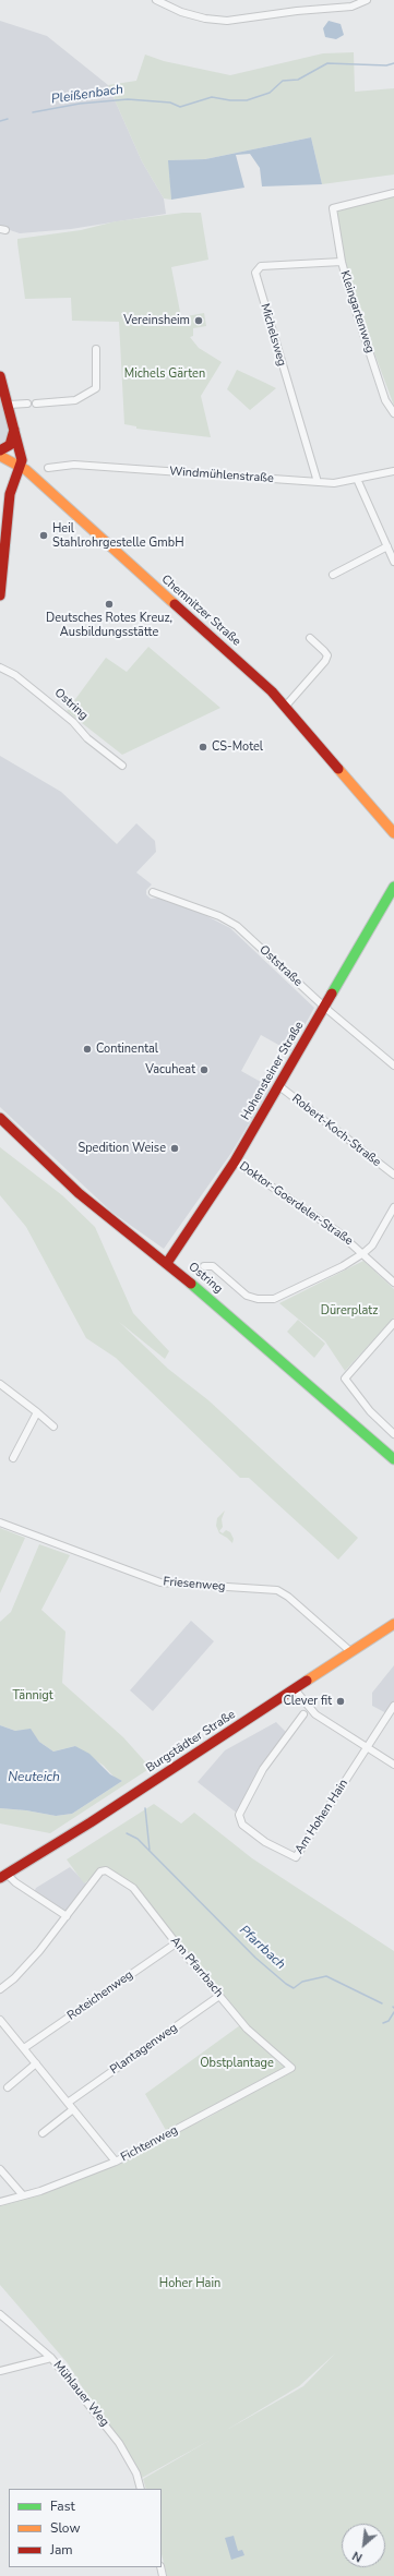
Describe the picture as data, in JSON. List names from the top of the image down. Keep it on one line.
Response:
{"streets":{"main road":["Chemnitzer Straße","Ostring","Hohensteiner Straße","Burgstädter Straße"],"street":["Kleingartenweg","Michelsweg","Windmühlenstraße","Oststraße","Robert-Koch-Straße","Doktor-Goerdeler-Straße","Friesenweg","Am Hohen Hain","Am Pfarrbach","Roteichenweg","Plantagenweg","Fichtenweg","Mühlauer Weg"]},"crossings":[["Kleingartenweg","Michelsweg"],["Michelsweg","Windmühlenstraße"],["Ostring","Hohensteiner Straße"],["Oststraße","Hohensteiner Straße"],["Hohensteiner Straße","Robert-Koch-Straße"],["Hohensteiner Straße","Doktor-Goerdeler-Straße"],["Friesenweg","Burgstädter Straße"],["Am Pfarrbach","Roteichenweg"],["Am Pfarrbach","Plantagenweg"],["Am Pfarrbach","Fichtenweg"]],"water":["Pleißenbach","Neuteich","Pfarrbach"],"parks":["Michels Gärten","Dürerplatz","Tännigt","Obstplantage","Hoher Hain"],"places":["Vereinsheim","Heil Stahlrohrgestelle GmbH","Deutsches Rotes Kreuz, Ausbildungsstätte","CS-Motel","Continental","Vacuheat","Spedition Weise","Clever fit"],"legend":["Fast","Slow","Jam"],"north":"bottom left"}
